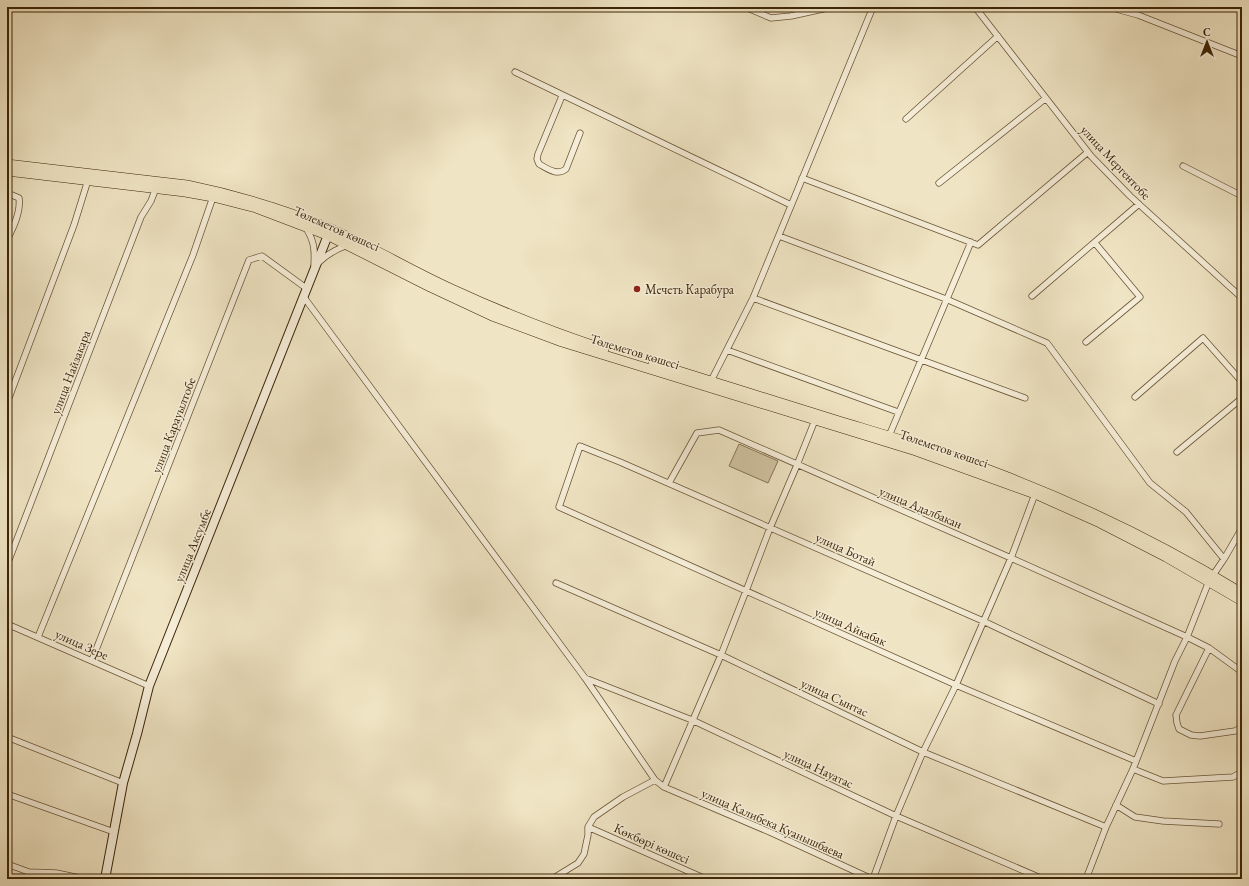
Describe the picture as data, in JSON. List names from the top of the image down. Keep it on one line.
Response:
{"streets":{"main road":["Төлеметов көшесі","улица Аксумбе"],"street":["улица Мергентобе","улица Найзакара","улица Карауылтобе","улица Адалбакан","улица Ботай","улица Айкабак","улица Зере","улица Сынтас","улица Науатас","улица Калибека Куанышбаева","Көкбөрі көшесі"]},"crossings":[["Төлеметов көшесі","улица Найзакара"],["Төлеметов көшесі","улица Аксумбе"],["улица Карауылтобе","улица Аксумбе"],["улица Карауылтобе","улица Зере"],["улица Адалбакан","улица Ботай"],["улица Аксумбе","улица Зере"],["улица Аксумбе","улица Калибека Куанышбаева"],["улица Ботай","улица Айкабак"],["улица Науатас","улица Калибека Куанышбаева"]],"places":["Мечеть Карабура"],"north":"top"}
